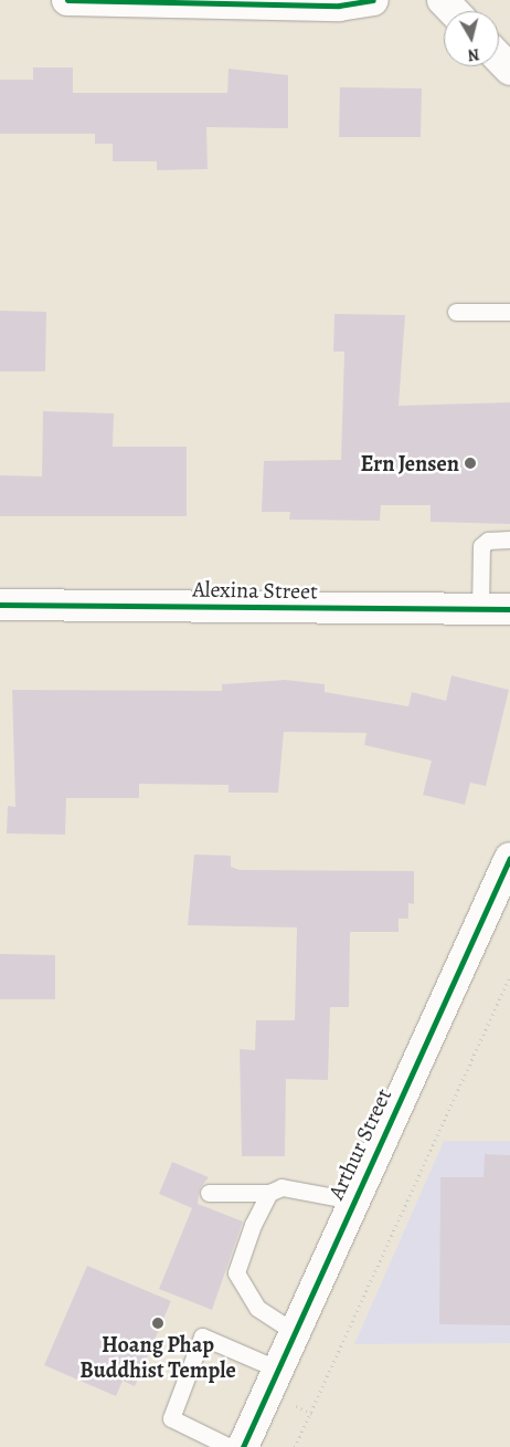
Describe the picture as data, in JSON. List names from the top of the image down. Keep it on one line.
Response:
{"streets":{"street":["Alexina Street","Arthur Street"]},"places":["Ern Jensen","Hoang Phap Buddhist Temple"],"north":"bottom"}
